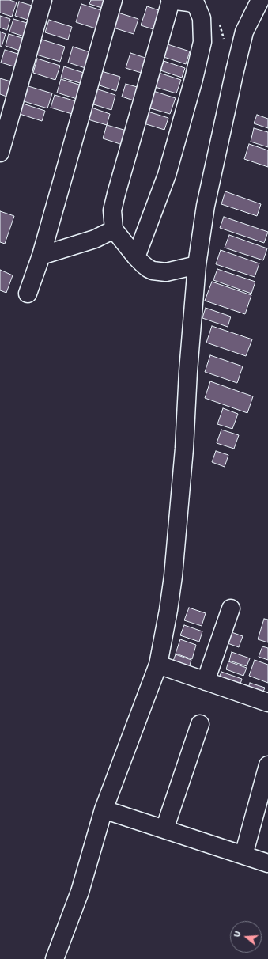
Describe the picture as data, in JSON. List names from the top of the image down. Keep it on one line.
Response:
{"north":"left"}
